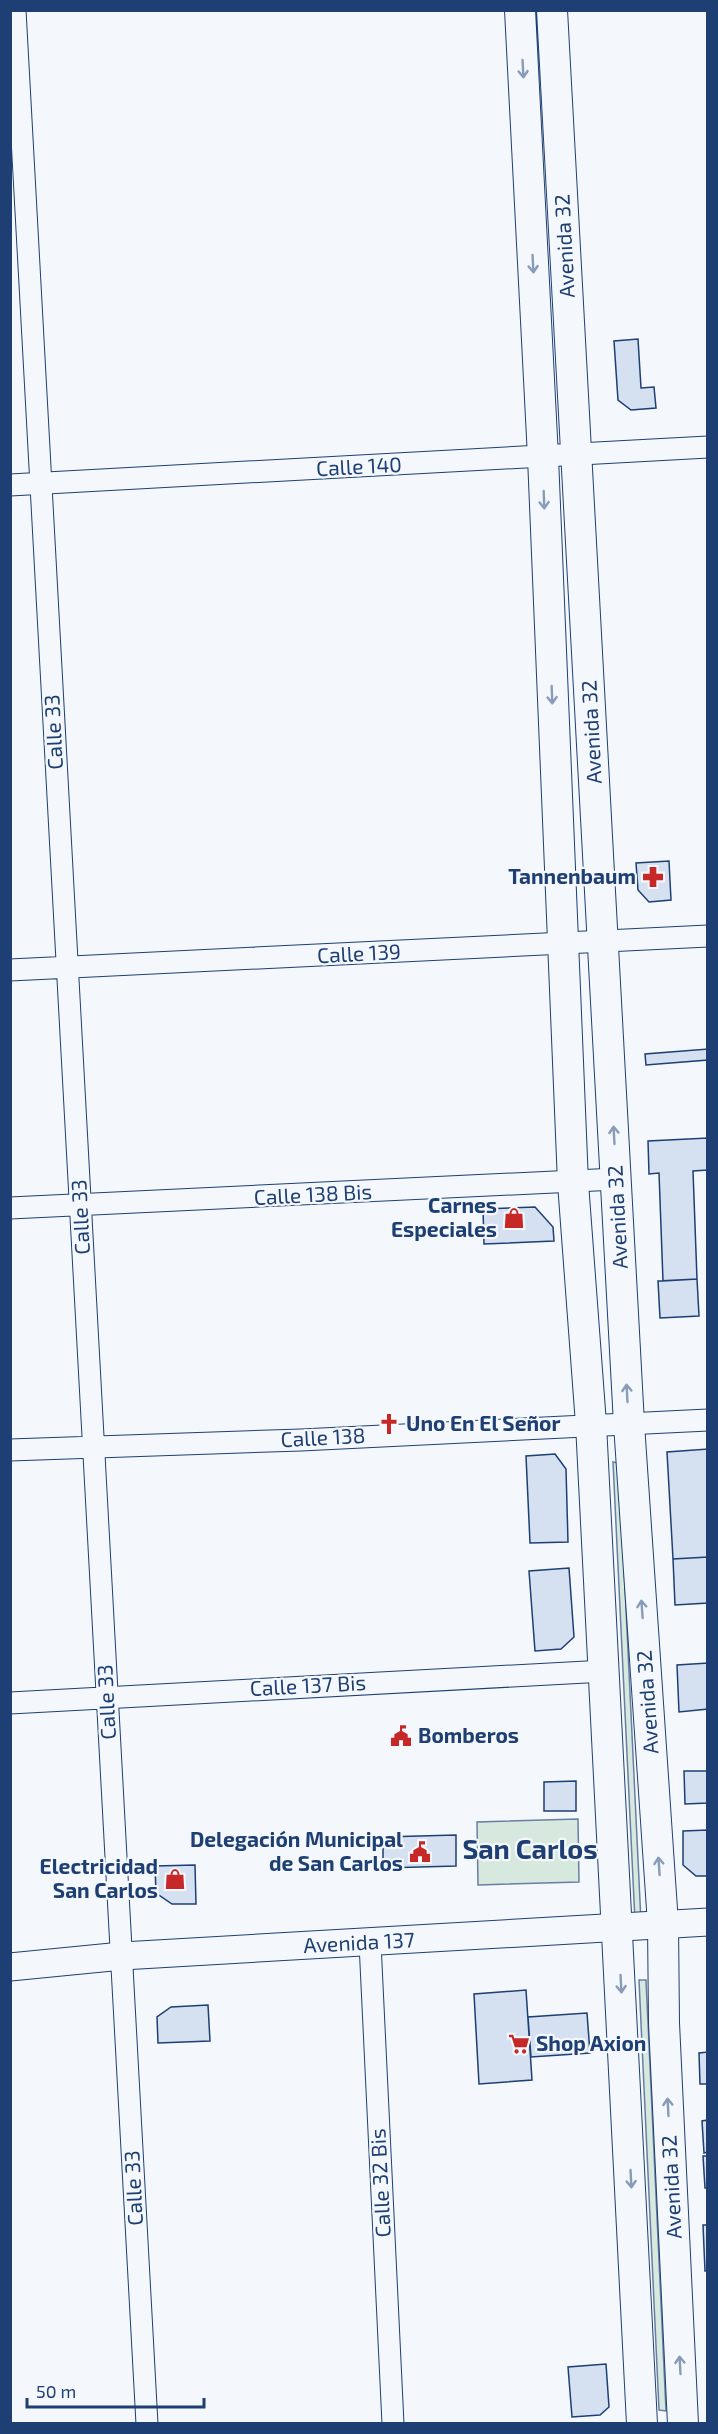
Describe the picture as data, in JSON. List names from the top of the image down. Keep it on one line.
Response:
{"streets":{"main road":["Avenida 32"],"street":["Calle 140","Calle 33","Calle 139","Calle 138 Bis","Calle 138","Calle 137 Bis","Avenida 137","Calle 32 Bis"]},"crossings":[["Avenida 32","Calle 140"],["Avenida 32","Calle 139"],["Avenida 32","Calle 138 Bis"],["Avenida 32","Calle 138"],["Avenida 32","Calle 137 Bis"],["Avenida 32","Avenida 137"],["Calle 140","Calle 33"],["Calle 33","Calle 139"],["Calle 33","Calle 138 Bis"],["Calle 33","Calle 138"],["Calle 33","Calle 137 Bis"],["Calle 33","Avenida 137"],["Avenida 137","Calle 32 Bis"]],"districts":["San Carlos"],"places":{"pharmacy":["Tannenbaum"],"shop":["Carnes Especiales","Electricidad San Carlos"],"church":["Uno En El Señor"],"public building":["Bomberos","Delegación Municipal de San Carlos"],"supermarket":["Shop Axion"]},"scale_bar":"50 m"}
